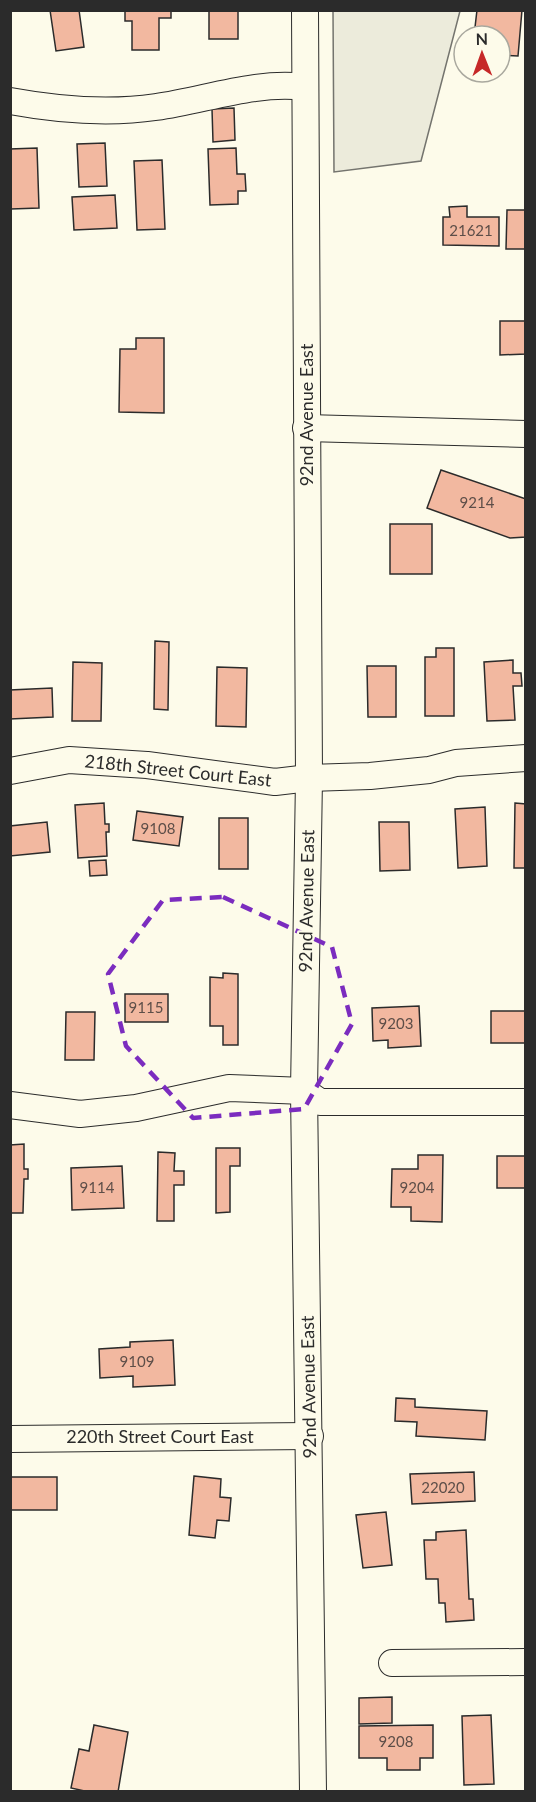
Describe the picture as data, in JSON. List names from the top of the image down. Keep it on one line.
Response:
{"streets":{"street":["92nd Avenue East","218th Street Court East","220th Street Court East"]},"crossings":[["92nd Avenue East","218th Street Court East"],["92nd Avenue East","220th Street Court East"]],"house_numbers":["21621","9214","9108","9115","9203","9114","9204","9109","22020","9208"],"north":"top"}
